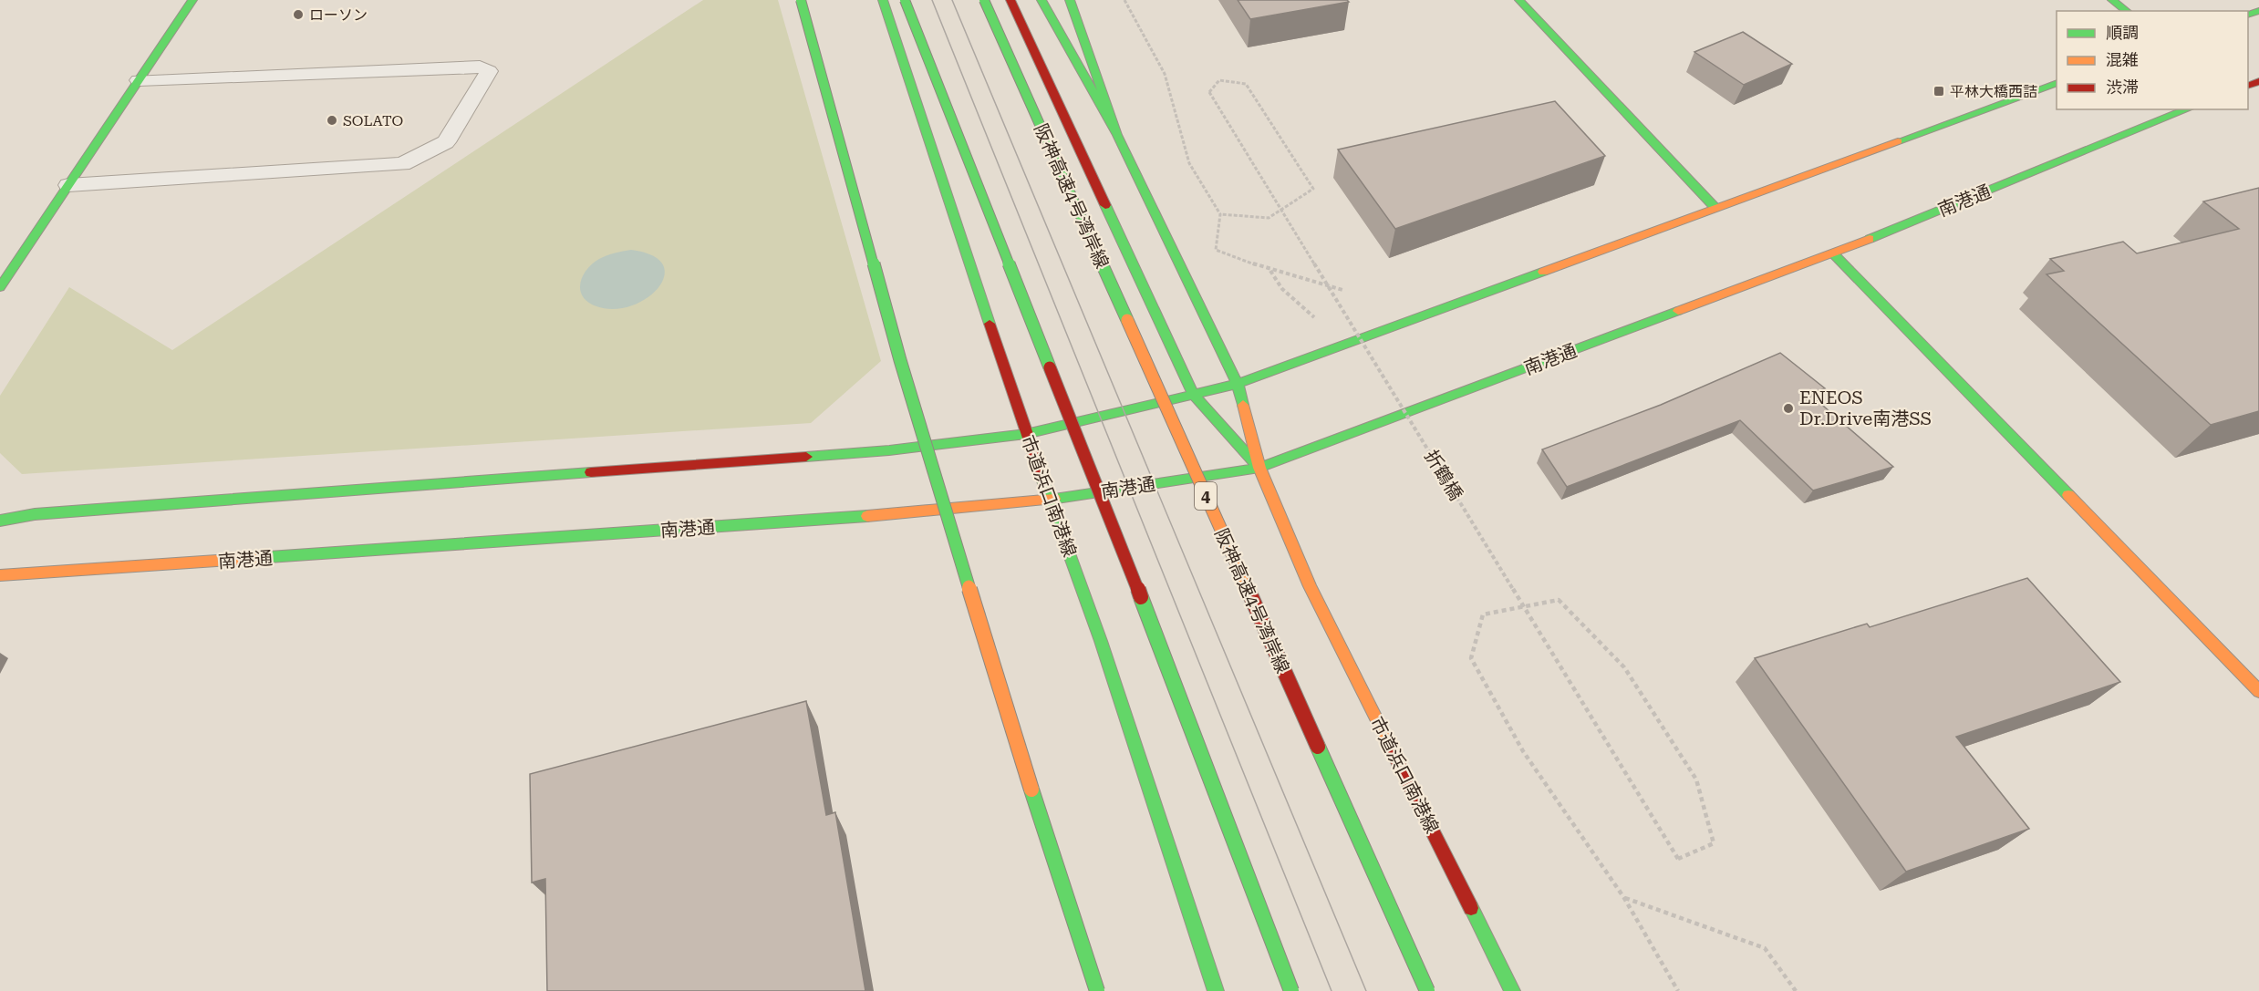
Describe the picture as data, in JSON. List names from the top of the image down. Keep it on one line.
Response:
{"streets":{"main road":["阪神高速4号湾岸線","南港通","市道浜口南港線","4"],"path":["折鶴橋"]},"crossings":[["南港通","市道浜口南港線"]],"places":{"other":["ローソン","SOLATO","ENEOS Dr.Drive南港SS"],"transit":["平林大橋西詰"]},"legend":["順調","混雑","渋滞"]}
